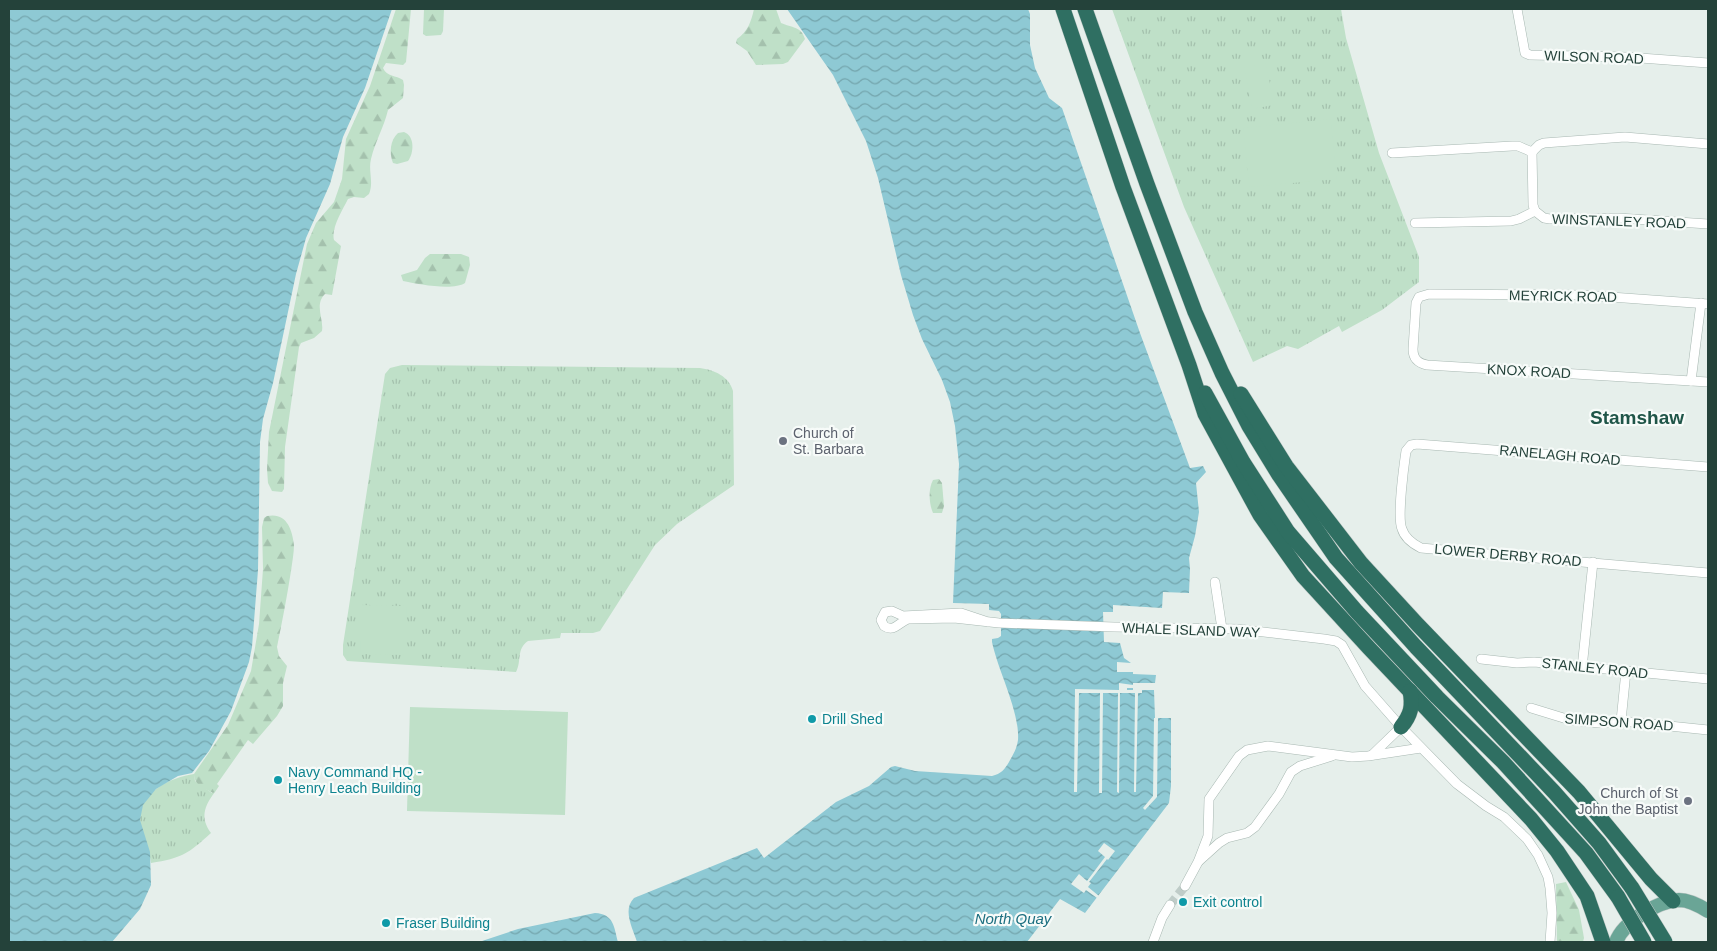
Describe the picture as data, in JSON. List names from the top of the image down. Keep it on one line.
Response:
{"streets":{"street":["WILSON ROAD","WINSTANLEY ROAD","MEYRICK ROAD","KNOX ROAD","RANELAGH ROAD","LOWER DERBY ROAD","WHALE ISLAND WAY","STANLEY ROAD","SIMPSON ROAD"]},"crossings":[["MEYRICK ROAD","KNOX ROAD"],["RANELAGH ROAD","LOWER DERBY ROAD"]],"districts":["Stamshaw"],"water":["North Quay"],"places":["Church of St. Barbara","Drill Shed","Navy Command HQ - Henry Leach Building","Church of St John the Baptist","Exit control","Fraser Building"]}
